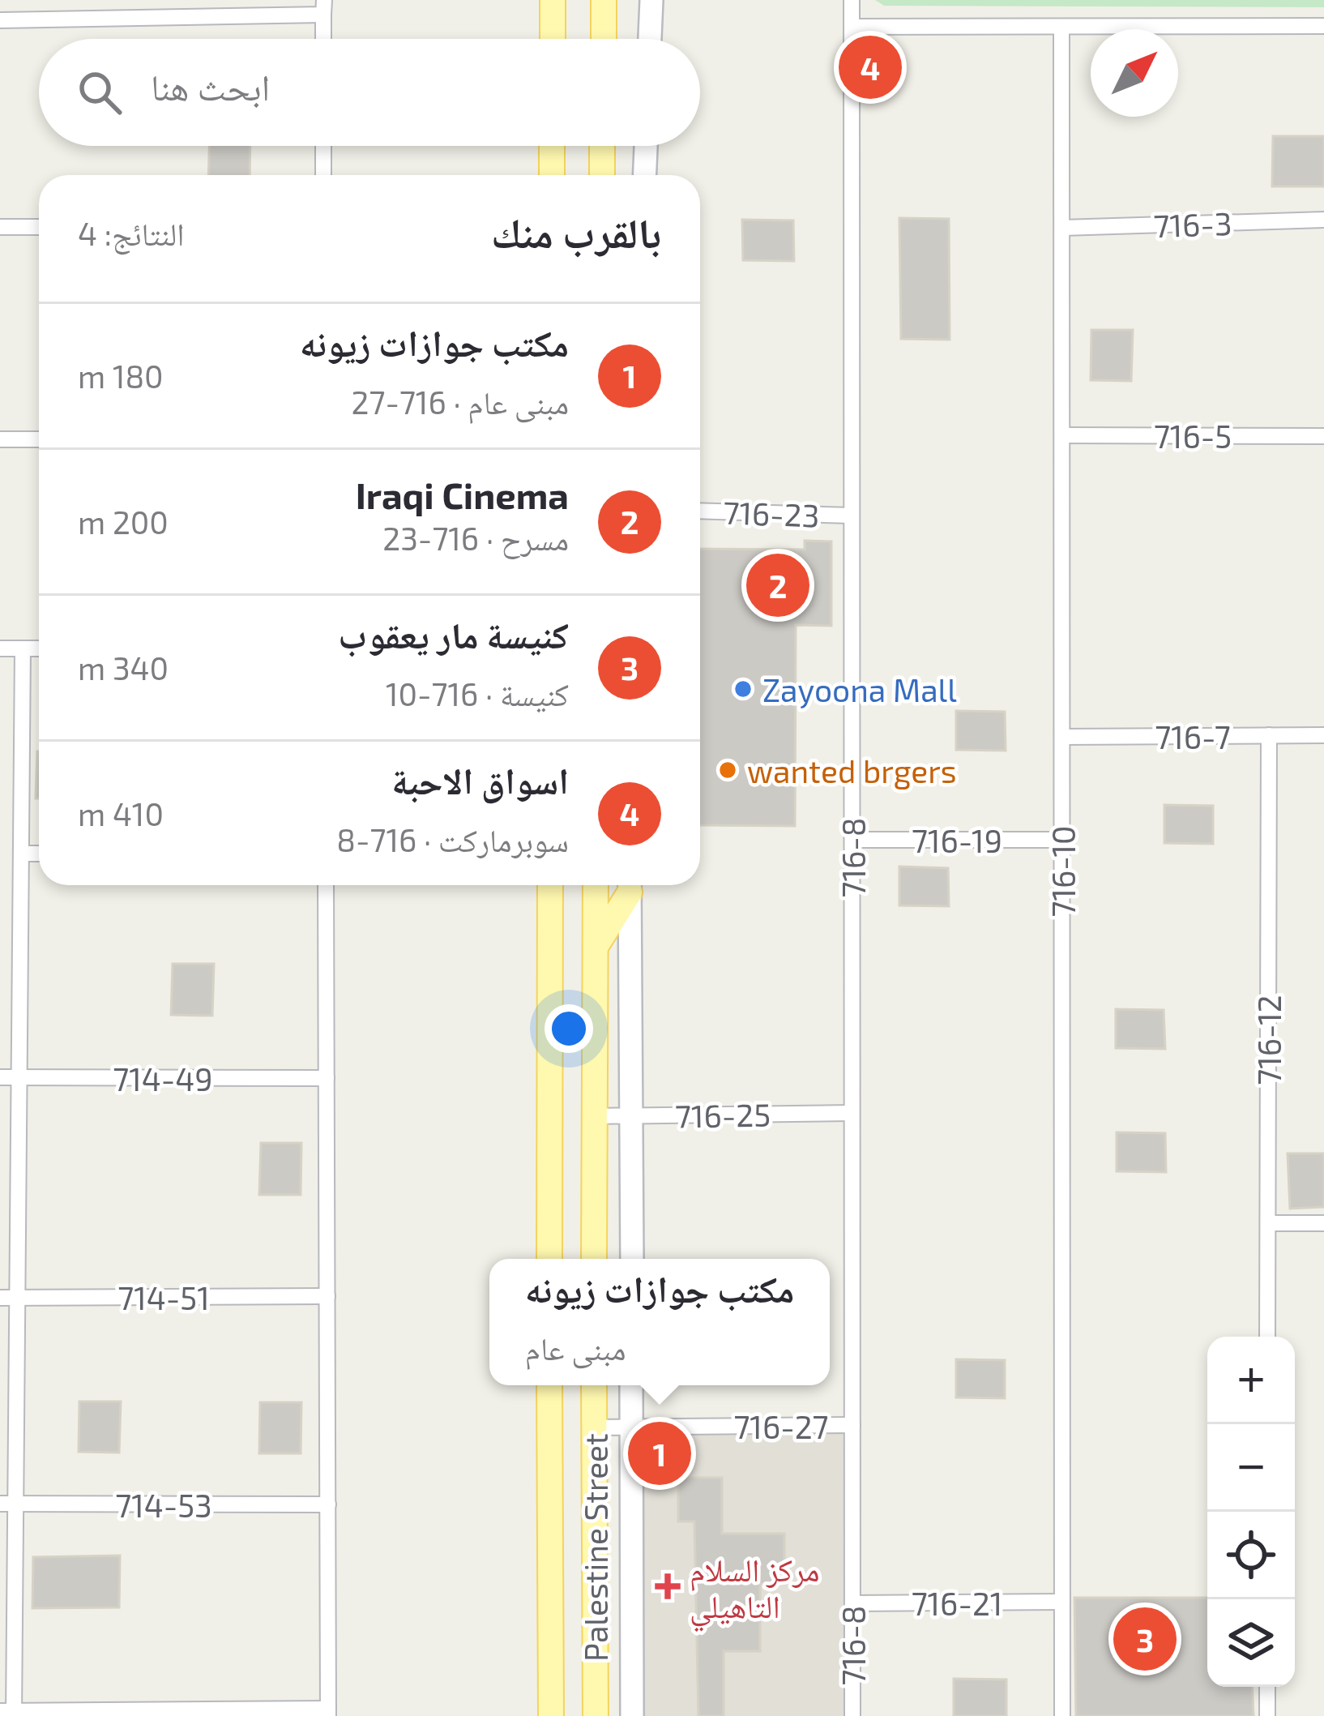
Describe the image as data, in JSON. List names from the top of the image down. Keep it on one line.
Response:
{"streets":{"main road":["Palestine Street"],"street":["716-3","716-5","716-23","716-7","716-19","716-8","716-10","716-12","714-49","716-25","714-51","716-27","714-53","716-21"]},"crossings":[["716-3","716-10"],["716-5","716-10"],["716-23","716-8"],["716-7","716-10"],["716-7","716-12"],["716-19","716-8"],["716-19","716-10"],["716-8","716-25"],["716-8","716-27"],["716-8","716-21"],["716-10","716-21"],["716-27","Palestine Street"]],"places":{"other":["Zayoona Mall","wanted brgers"],"health":["مركز السلام التاهيلي"]},"north":"top right","page":{"pins":["4","2","1","3"],"search":"ابحث هنا","heading":["بالقرب منك","النتائج: 4"],"list":[{"mark":"1","name":"مكتب جوازات زيونه","note":"مبنى عام · 716-27","value":"180 m"},{"mark":"2","name":"Iraqi Cinema","note":"مسرح · 716-23","value":"200 m"},{"mark":"3","name":"كنيسة مار يعقوب","note":"كنيسة · 716-10","value":"340 m"},{"mark":"4","name":"اسواق الاحبة","note":"سوبرماركت · 716-8","value":"410 m"}],"popup":["مكتب جوازات زيونه","مبنى عام"],"map_buttons":["+","−"]}}
